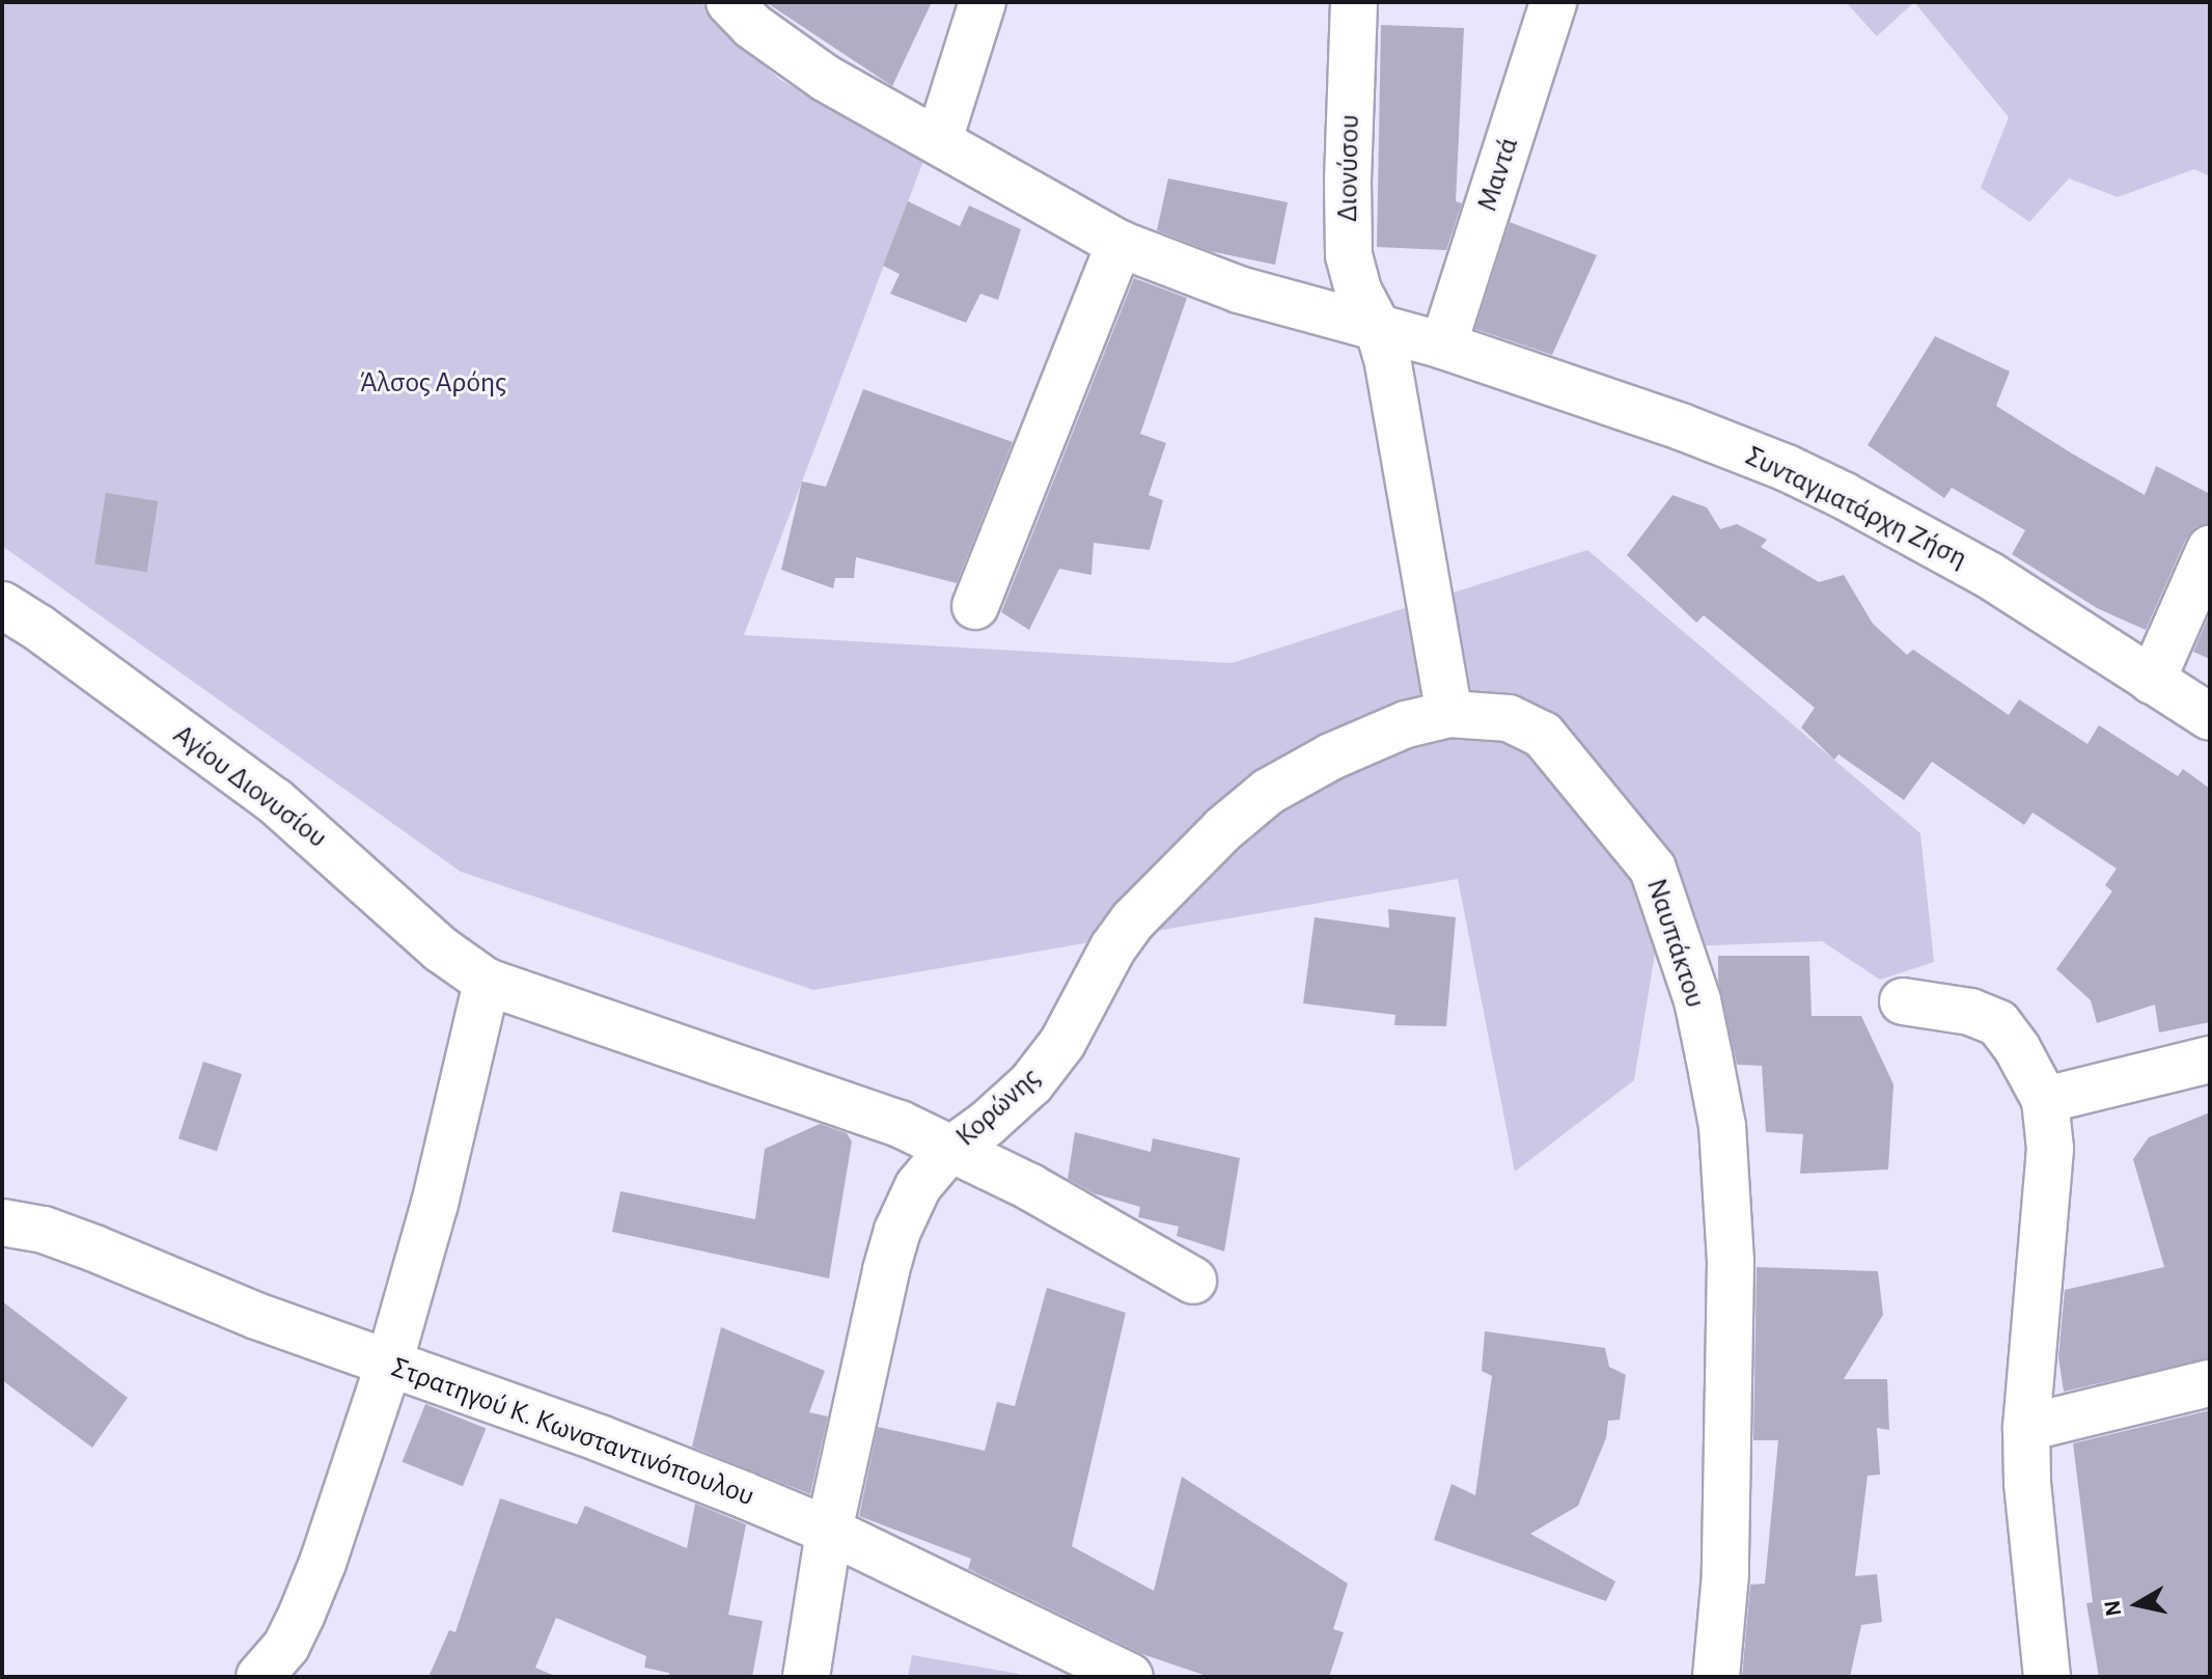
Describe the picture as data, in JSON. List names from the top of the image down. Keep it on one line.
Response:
{"streets":{"street":["Διονύσου","Μαντά","Συνταγματάρχη Ζήση","Αγίου Διονυσίου","Ναυπάκτου","Κορώνης","Στρατηγού Κ. Κωνσταντινόπουλου"]},"crossings":[["Διονύσου","Συνταγματάρχη Ζήση"],["Μαντά","Συνταγματάρχη Ζήση"],["Αγίου Διονυσίου","Κορώνης"],["Ναυπάκτου","Κορώνης"],["Κορώνης","Στρατηγού Κ. Κωνσταντινόπουλου"]],"parks":["Άλσος Αρόης"],"north":"left"}
